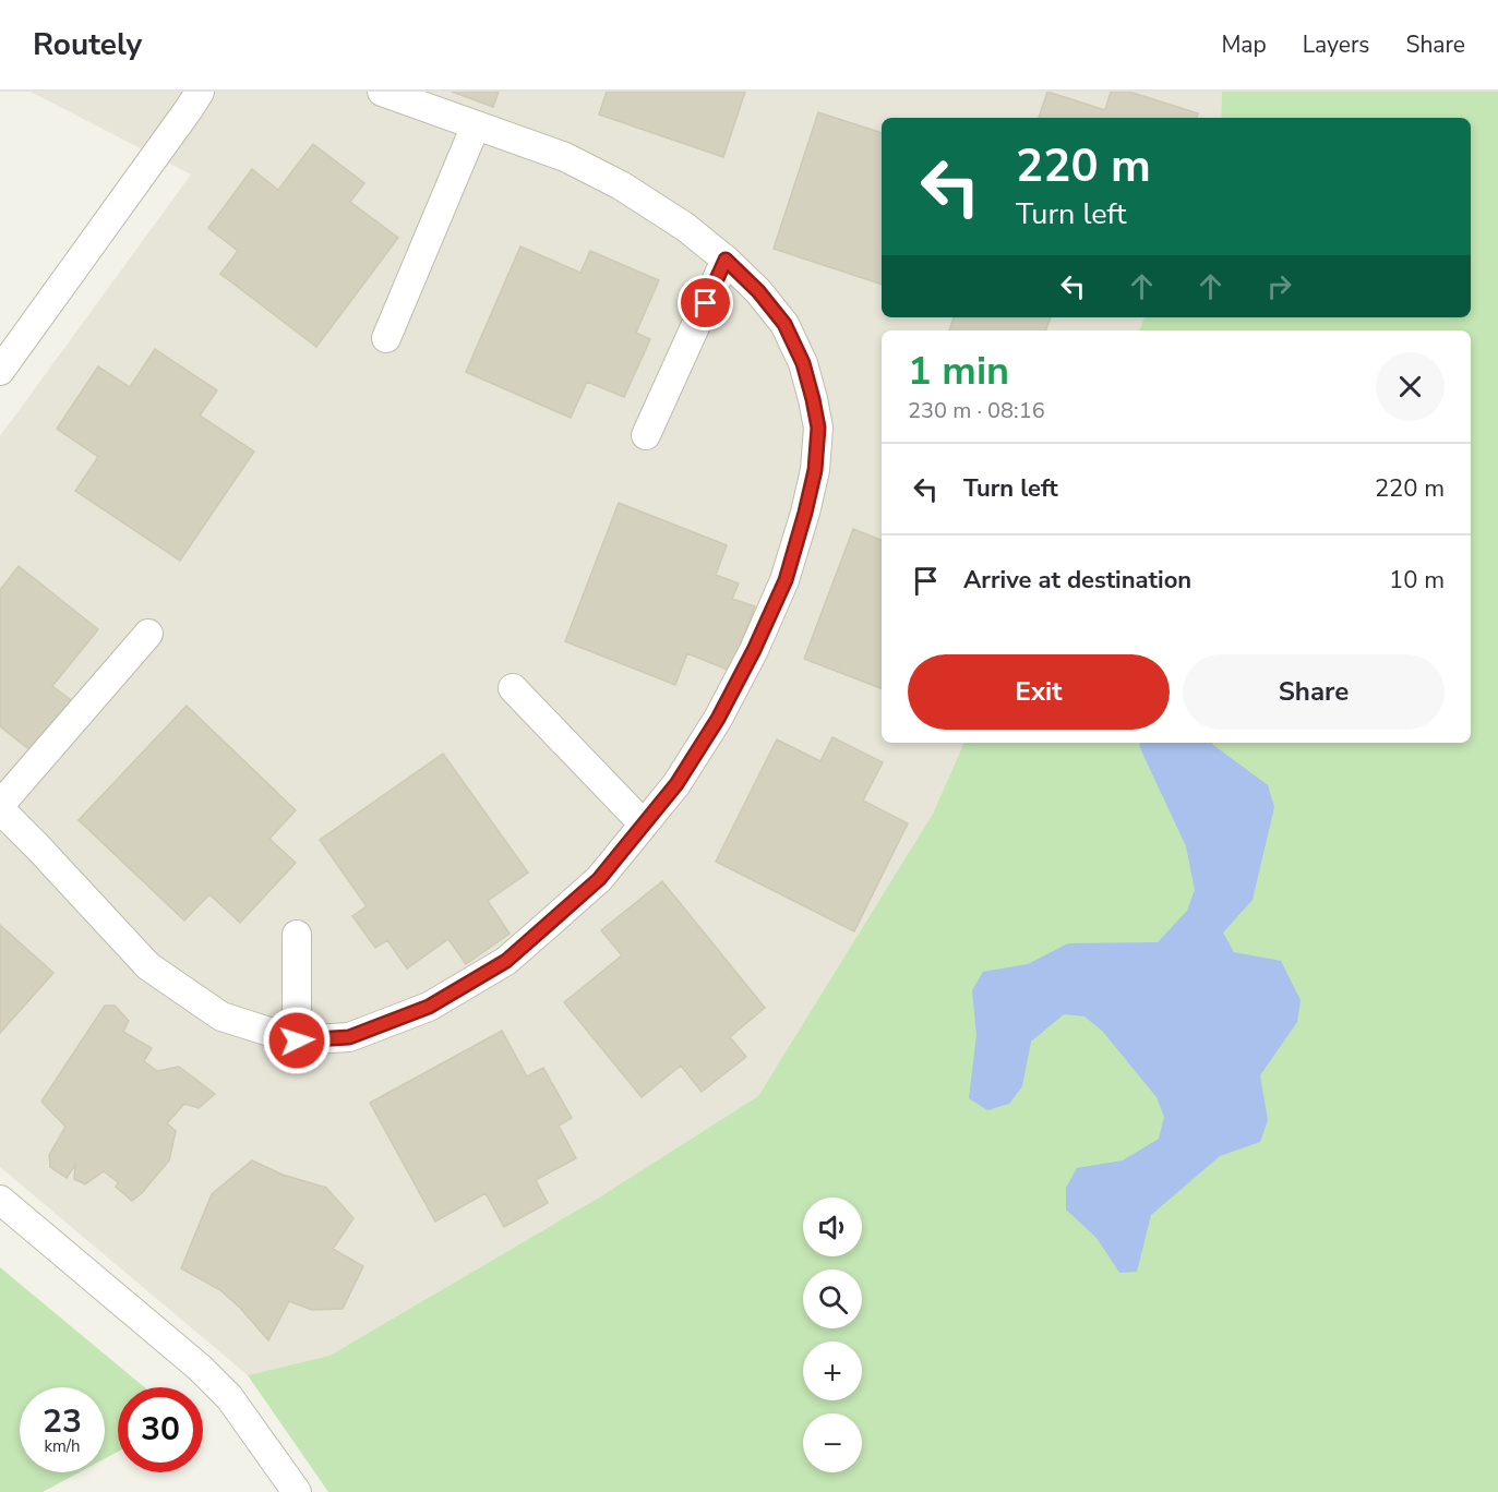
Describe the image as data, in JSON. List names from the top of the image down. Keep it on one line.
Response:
{"page":{"header":"Routely","nav":["Map","Layers","Share"],"turn":["220 m","Turn left"],"heading":["1 min","230 m · 08:16"],"list":[{"name":"Turn left","value":"220 m"},{"name":"Arrive at destination","value":"10 m"}],"buttons":["Exit","Share"],"map_buttons":["+","−"],"speed":"23 km/h","limit":"30"}}
